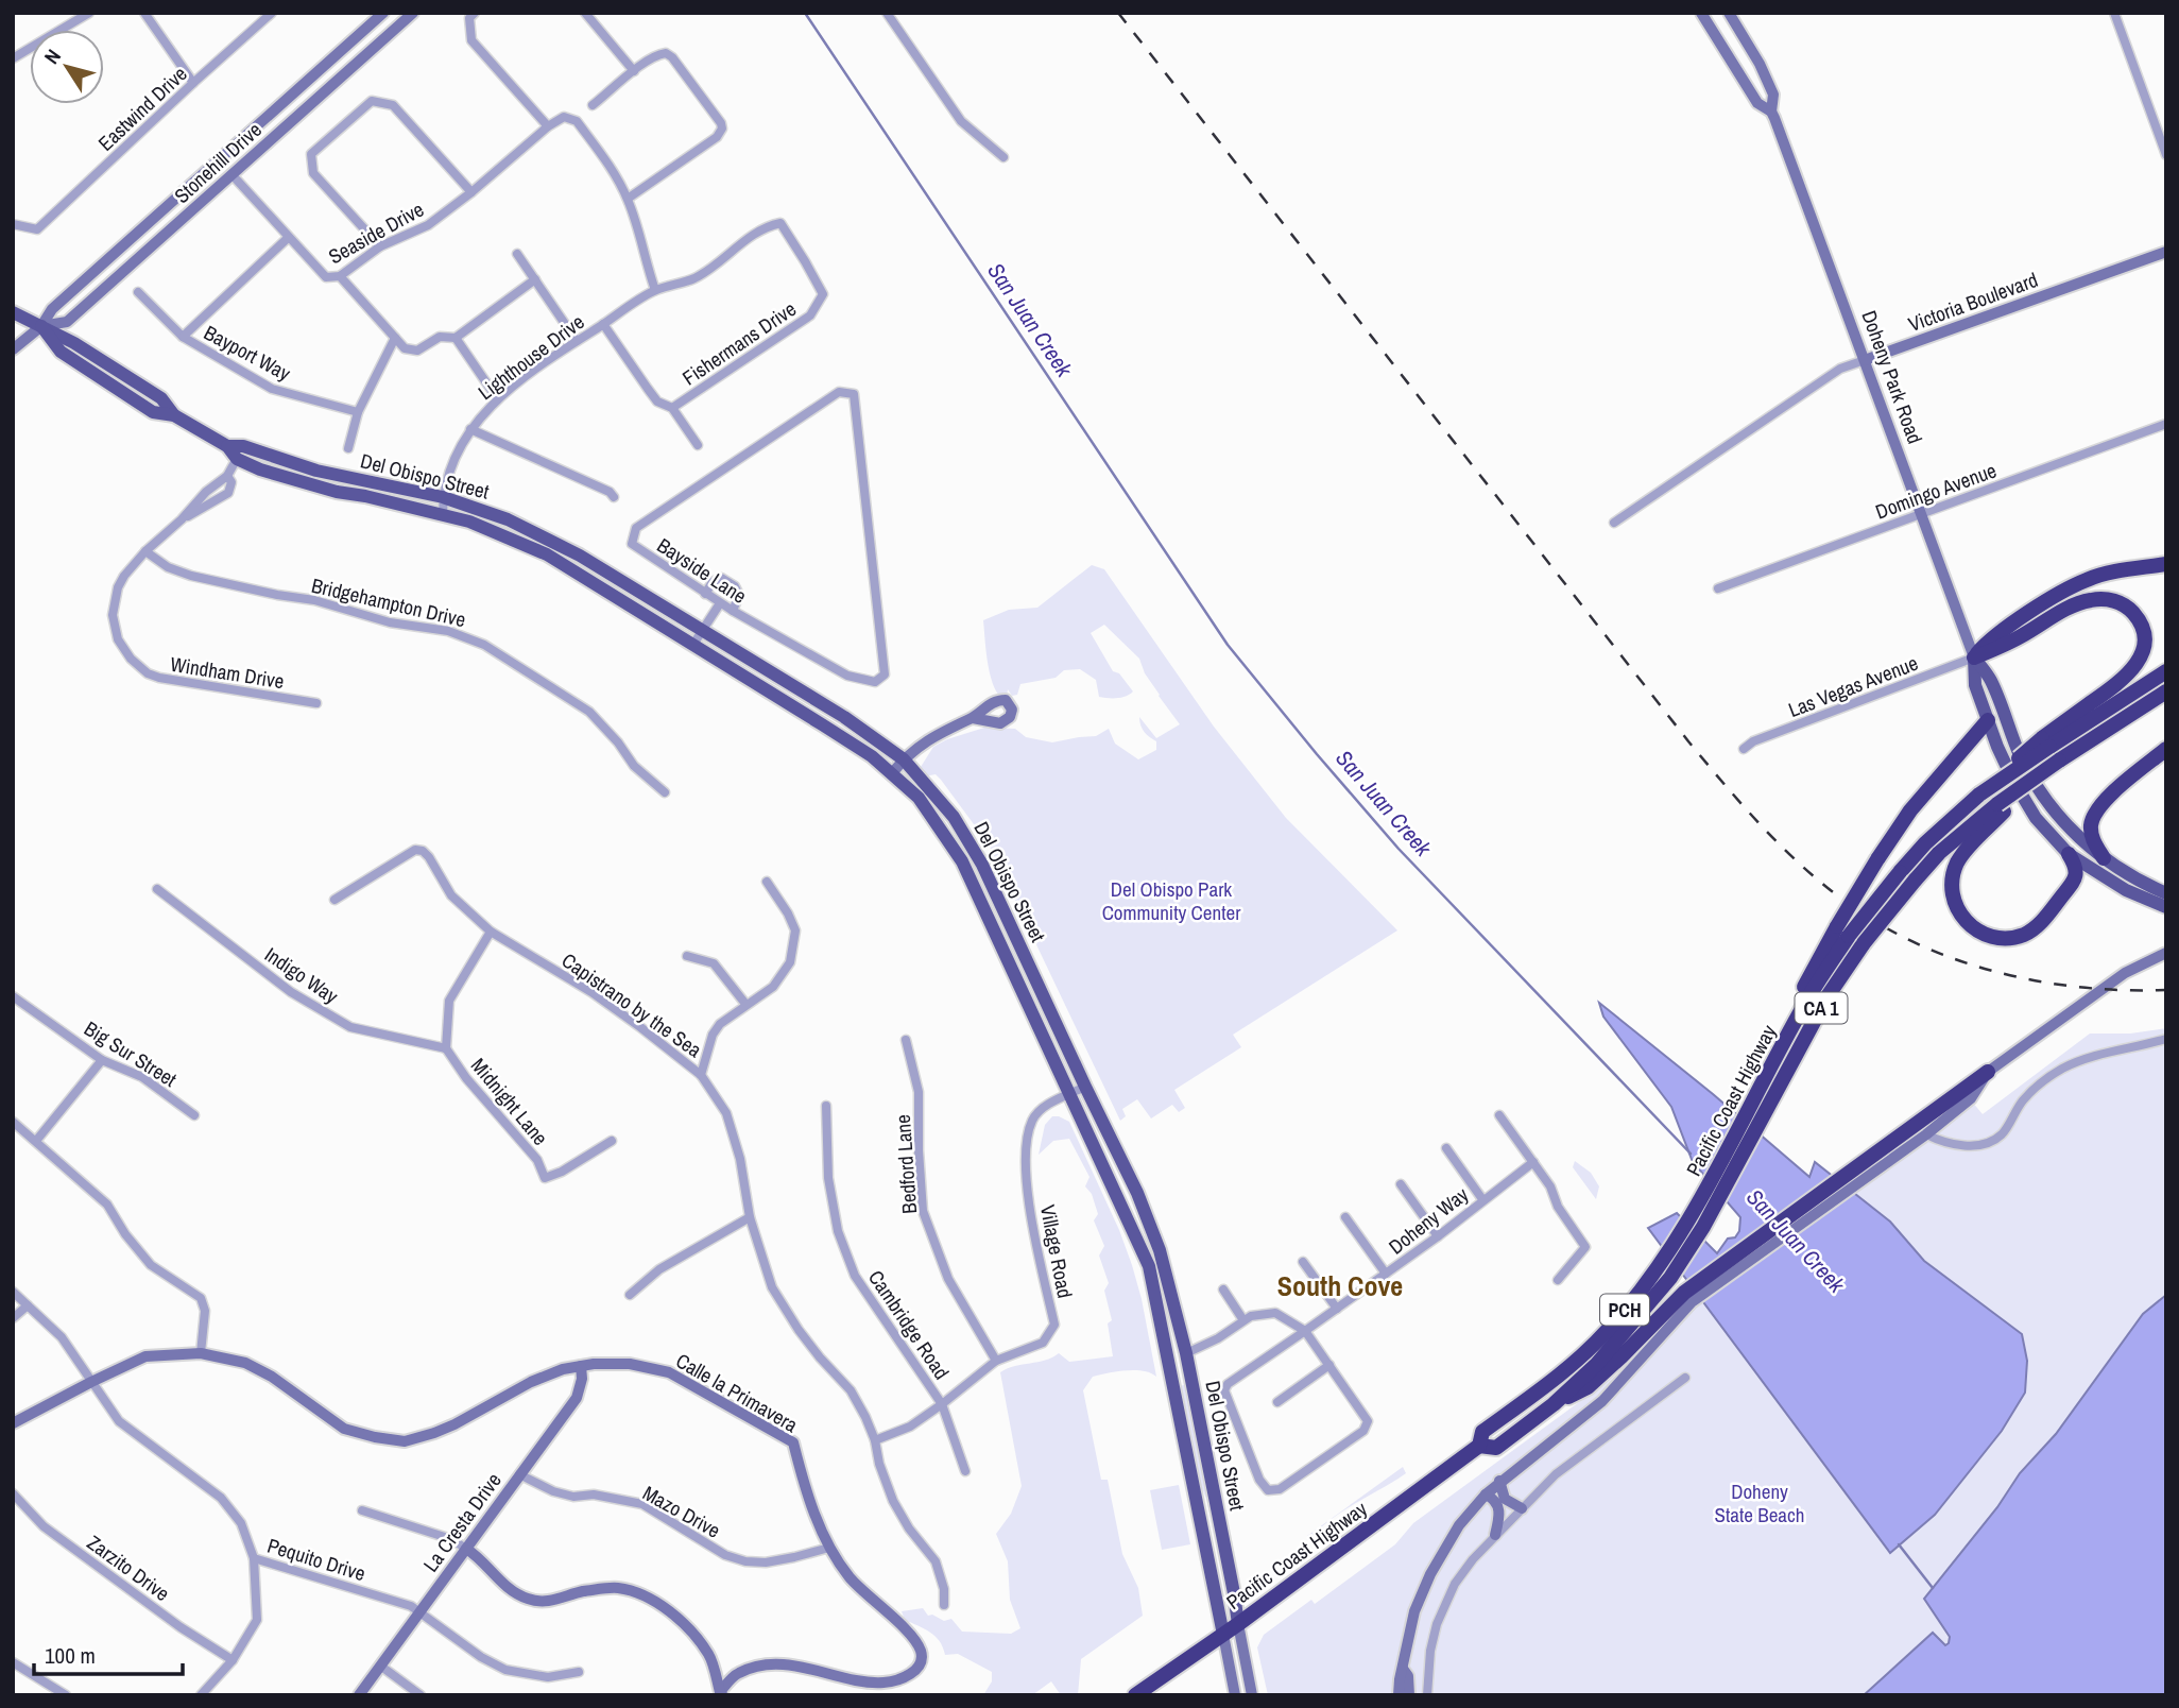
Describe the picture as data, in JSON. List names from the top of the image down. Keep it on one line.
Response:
{"streets":{"highway":["CA 1","Pacific Coast Highway","PCH"],"main road":["Doheny Park Road","Del Obispo Street"],"street":["Eastwind Drive","Stonehill Drive","Seaside Drive","Victoria Boulevard","Fishermans Drive","Bayport Way","Lighthouse Drive","Domingo Avenue","Bayside Lane","Bridgehampton Drive","Windham Drive","Las Vegas Avenue","Indigo Way","Capistrano by the Sea","Big Sur Street","Midnight Lane","Bedford Lane","Doheny Way","Village Road","Cambridge Road","Calle la Primavera","Mazo Drive","La Cresta Drive","Pequito Drive","Zarzito Drive"]},"crossings":[["Stonehill Drive","Seaside Drive"],["Victoria Boulevard","Doheny Park Road"],["Fishermans Drive","Lighthouse Drive"],["Lighthouse Drive","Del Obispo Street"],["Doheny Park Road","Domingo Avenue"],["Doheny Park Road","Las Vegas Avenue"],["Del Obispo Street","Windham Drive"],["Del Obispo Street","Pacific Coast Highway"],["Del Obispo Street","Doheny Way"],["Del Obispo Street","Village Road"],["Bridgehampton Drive","Windham Drive"],["Indigo Way","Midnight Lane"],["Capistrano by the Sea","Village Road"],["Bedford Lane","Village Road"],["Village Road","Cambridge Road"],["Calle la Primavera","Mazo Drive"],["Calle la Primavera","La Cresta Drive"],["Calle la Primavera","Pequito Drive"],["Mazo Drive","La Cresta Drive"],["La Cresta Drive","Pequito Drive"]],"districts":["South Cove"],"water":["San Juan Creek"],"parks":["Del Obispo Park Community Center","Doheny State Beach"],"scale_bar":"100 m","north":"top left"}
